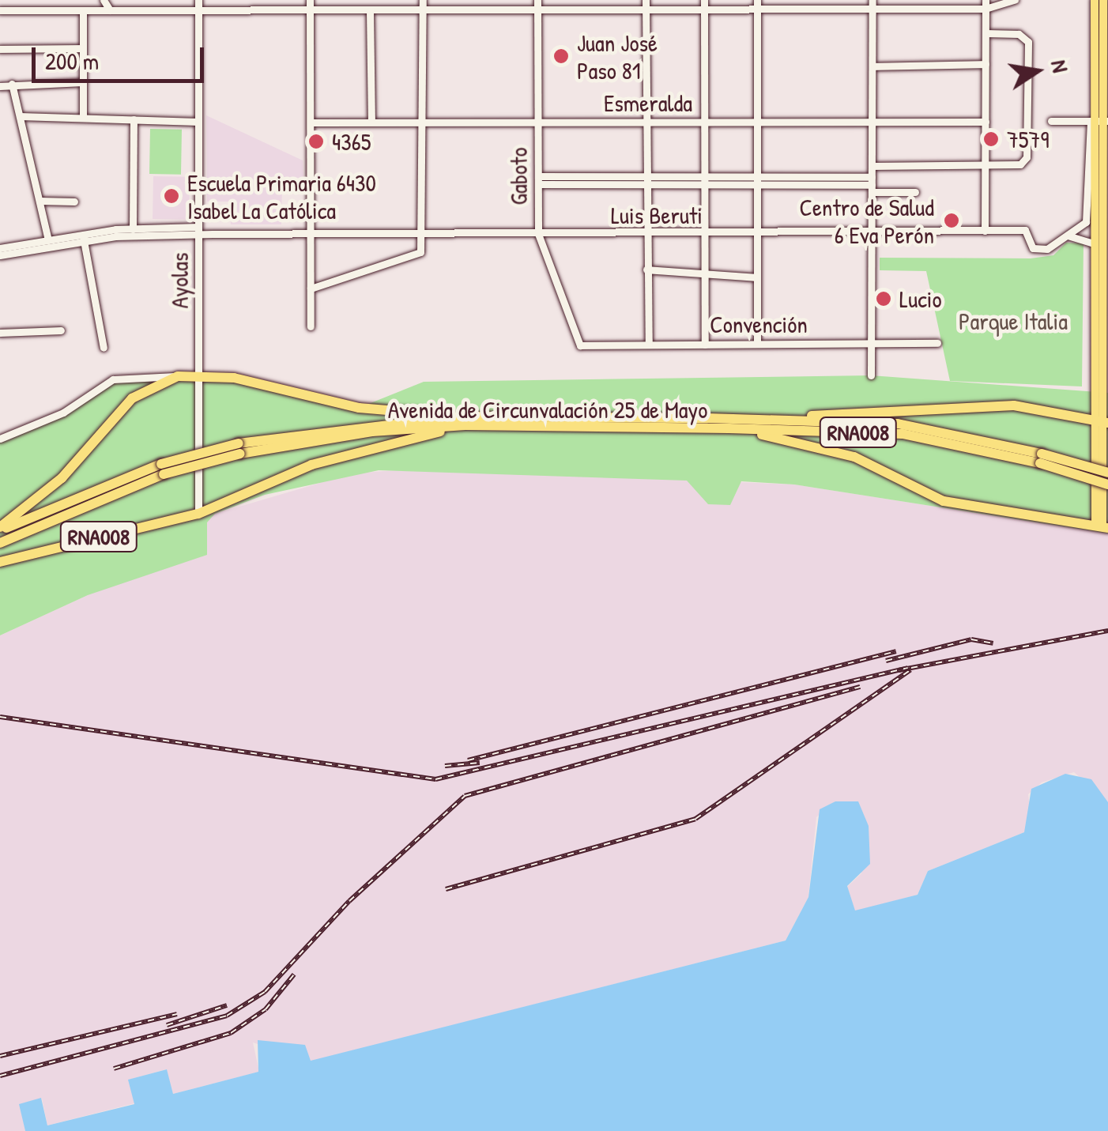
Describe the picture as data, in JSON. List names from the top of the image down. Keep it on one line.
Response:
{"streets":{"highway":["Avenida de Circunvalación 25 de Mayo","RNA008"],"street":["Esmeralda","Gaboto","Luis Beruti","Ayolas","Convención"]},"crossings":[["Esmeralda","Gaboto"],["Gaboto","Luis Beruti"],["Gaboto","Convención"],["Luis Beruti","Ayolas"],["Ayolas","RNA008"],["Avenida de Circunvalación 25 de Mayo","RNA008"]],"parks":["Parque Italia"],"places":["Juan José Paso 81","7579","4365","Escuela Primaria 6430 Isabel La Católica","Centro de Salud 6 Eva Perón","Lucio"],"scale_bar":"200 m","north":"right"}
